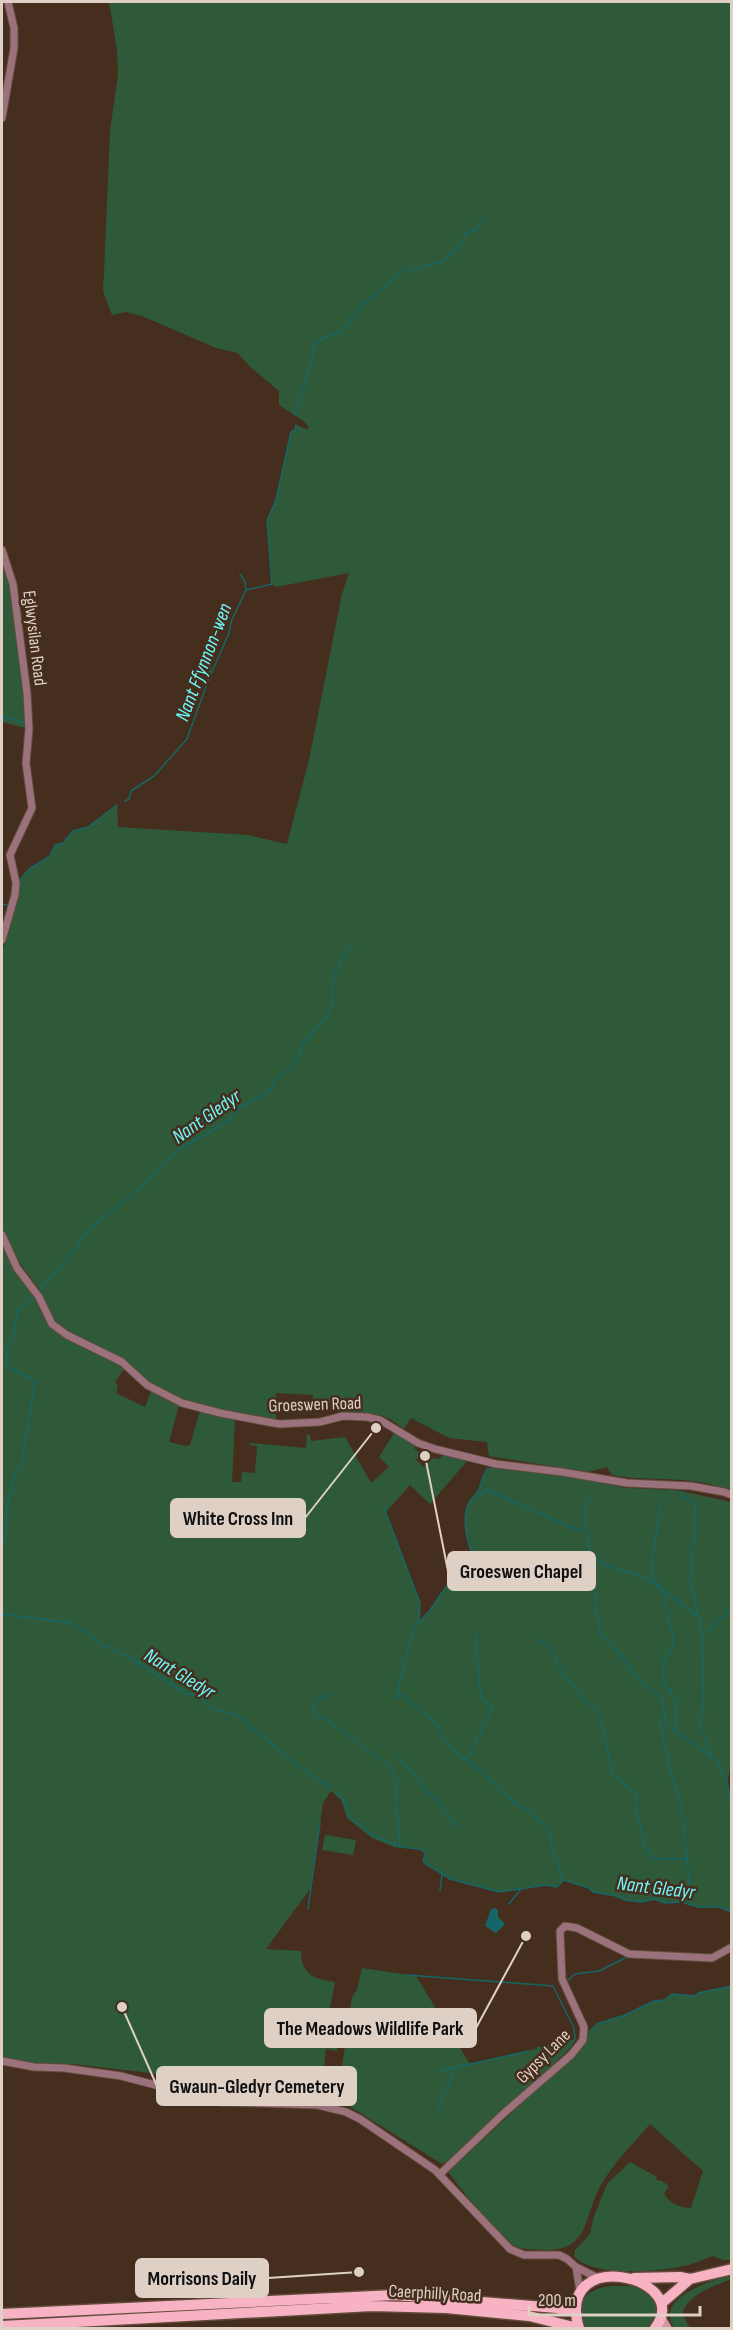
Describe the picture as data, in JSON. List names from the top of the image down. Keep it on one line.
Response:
{"streets":{"main road":["Caerphilly Road"],"street":["Eglwysilan Road","Groeswen Road","Gypsy Lane"]},"water":["Nant Ffynnon-wen","Nant Gledyr"],"places":["White Cross Inn","Groeswen Chapel","The Meadows Wildlife Park","Gwaun-Gledyr Cemetery","Morrisons Daily"],"scale_bar":"200 m"}
